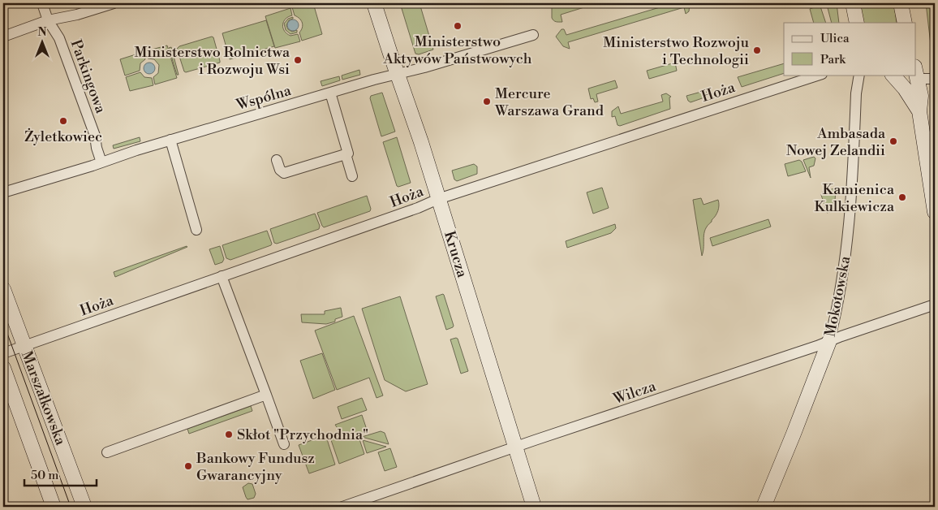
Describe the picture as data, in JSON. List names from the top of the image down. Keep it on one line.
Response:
{"streets":{"street":["Parkingowa","Hoża","Wspólna","Krucza","Mokotowska","Wilcza","Marszałkowska"]},"crossings":[["Parkingowa","Wspólna"],["Hoża","Krucza"],["Hoża","Marszałkowska"],["Wspólna","Krucza"],["Krucza","Wilcza"],["Mokotowska","Wilcza"]],"places":["Ministerstwo Aktywów Państwowych","Ministerstwo Rozwoju i Technologii","Ministerstwo Rolnictwa i Rozwoju Wsi","Mercure Warszawa Grand","Żyletkowiec","Ambasada Nowej Zelandii","Kamienica Kulkiewicza","Skłot \"Przychodnia\"","Bankowy Fundusz Gwarancyjny"],"legend":["Ulica","Park"],"scale_bar":"50 m","north":"top"}
